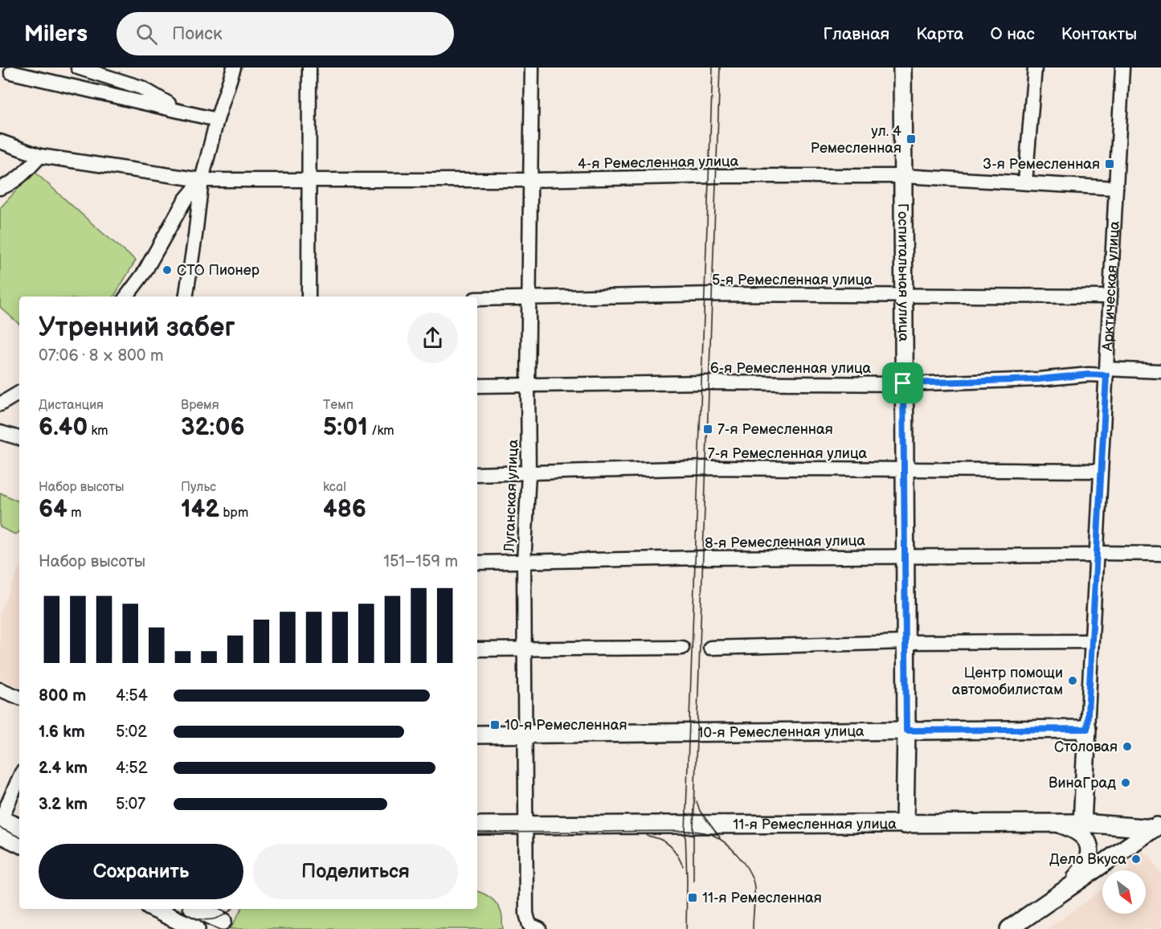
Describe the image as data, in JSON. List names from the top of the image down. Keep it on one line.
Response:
{"streets":{"main road":["Госпитальная улица","Арктическая улица","10-я Ремесленная улица","11-я Ремесленная улица"],"street":["4-я Ремесленная улица","5-я Ремесленная улица","6-я Ремесленная улица","7-я Ремесленная улица","Луганская улица","8-я Ремесленная улица"]},"crossings":[["4-я Ремесленная улица","Госпитальная улица"],["4-я Ремесленная улица","Арктическая улица"],["4-я Ремесленная улица","Луганская улица"],["Госпитальная улица","5-я Ремесленная улица"],["Госпитальная улица","6-я Ремесленная улица"],["Госпитальная улица","7-я Ремесленная улица"],["Госпитальная улица","8-я Ремесленная улица"],["Госпитальная улица","10-я Ремесленная улица"],["Госпитальная улица","11-я Ремесленная улица"],["5-я Ремесленная улица","Арктическая улица"],["5-я Ремесленная улица","Луганская улица"],["Арктическая улица","6-я Ремесленная улица"],["Арктическая улица","7-я Ремесленная улица"],["Арктическая улица","8-я Ремесленная улица"],["Арктическая улица","10-я Ремесленная улица"],["Арктическая улица","11-я Ремесленная улица"],["6-я Ремесленная улица","Луганская улица"],["7-я Ремесленная улица","Луганская улица"],["Луганская улица","8-я Ремесленная улица"],["Луганская улица","10-я Ремесленная улица"],["Луганская улица","11-я Ремесленная улица"]],"places":{"transit":["ул. 4 Ремесленная","3-я Ремесленная","7-я Ремесленная","10-я Ремесленная","11-я Ремесленная"],"other":["СТО Пионер","Центр помощи автомобилистам","Столовая","ВинаГрад","Дело Вкуса"]},"north":"bottom right","page":{"header":"Milers","search":"Поиск","nav":["Главная","Карта","О нас","Контакты"],"heading":["Утренний забег","07:06 · 8 × 800 m"],"stats":[["Дистанция","6.40 km"],["Время","32:06"],["Темп","5:01 /km"],["Набор высоты","64 m"],["Пульс","142 bpm"],["kcal","486"]],"chart":["Набор высоты","151–159 m"],"list":[{"name":"800 m","note":"4:54"},{"name":"1.6 km","note":"5:02"},{"name":"2.4 km","note":"4:52"},{"name":"3.2 km","note":"5:07"}],"buttons":["Сохранить","Поделиться"]}}
